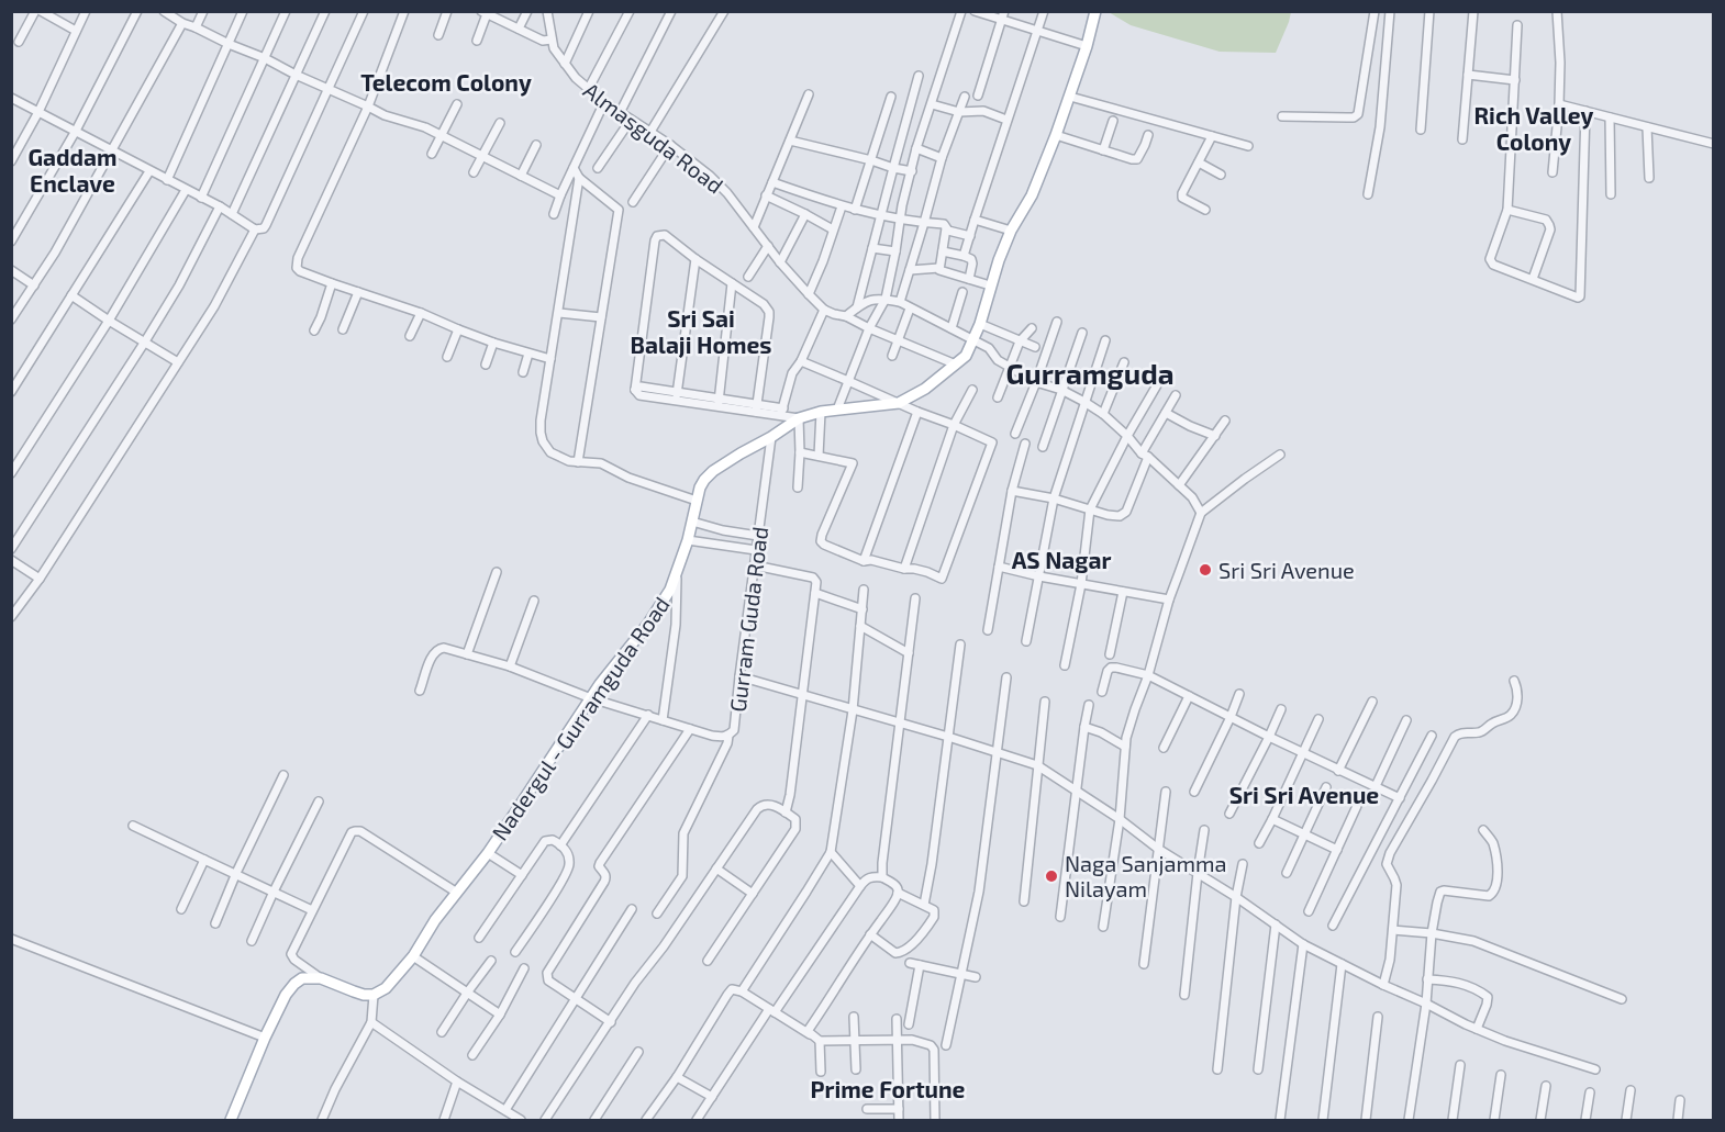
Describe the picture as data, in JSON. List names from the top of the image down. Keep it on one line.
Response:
{"streets":{"main road":["Nadergul - Gurramguda Road"],"street":["Almasguda Road","Gurram Guda Road"]},"crossings":[["Almasguda Road","Nadergul - Gurramguda Road"],["Gurram Guda Road","Nadergul - Gurramguda Road"]],"districts":["Telecom Colony","Rich Valley Colony","Gaddam Enclave","Sri Sai Balaji Homes","Gurramguda","AS Nagar","Sri Sri Avenue","Prime Fortune"],"places":["Sri Sri Avenue","Naga Sanjamma Nilayam"]}
